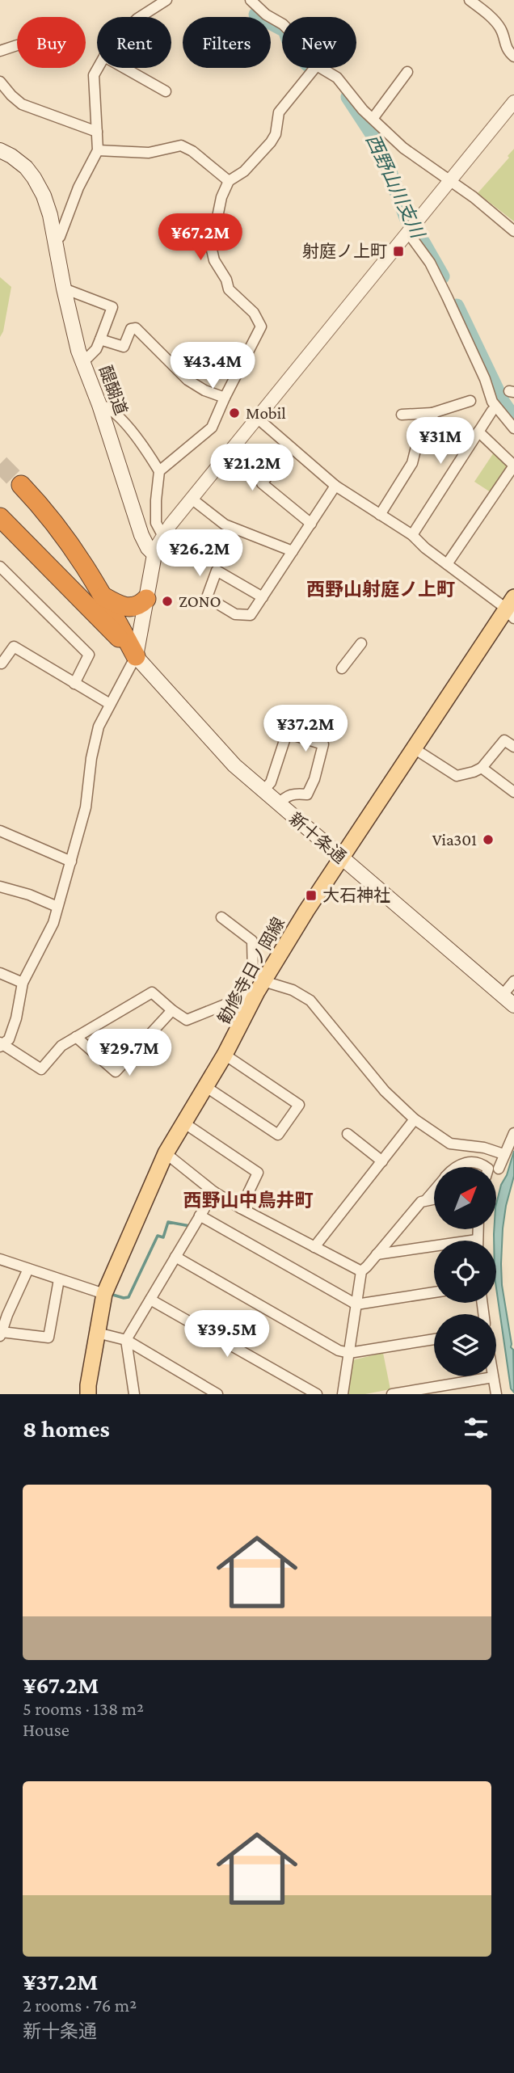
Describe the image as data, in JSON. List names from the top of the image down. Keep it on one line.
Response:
{"streets":{"main road":["醍醐道","新十条通","勧修寺日ノ岡線"]},"crossings":[["新十条通","勧修寺日ノ岡線"]],"districts":["西野山射庭ノ上町","西野山中鳥井町"],"water":["西野山川支川"],"places":{"transit":["射庭ノ上町","大石神社"],"other":["Mobil","ZONO","Via301"]},"north":"top right","page":{"chip":["Buy","Rent","Filters","New"],"price":["¥67.2M","¥43.4M","¥31M","¥21.2M","¥26.2M","¥37.2M","¥29.7M","¥39.5M"],"heading":"8 homes","list":[{"name":"¥67.2M","note":"5 rooms · 138 m² · House"},{"name":"¥37.2M","note":"2 rooms · 76 m² · 新十条通"}]}}
